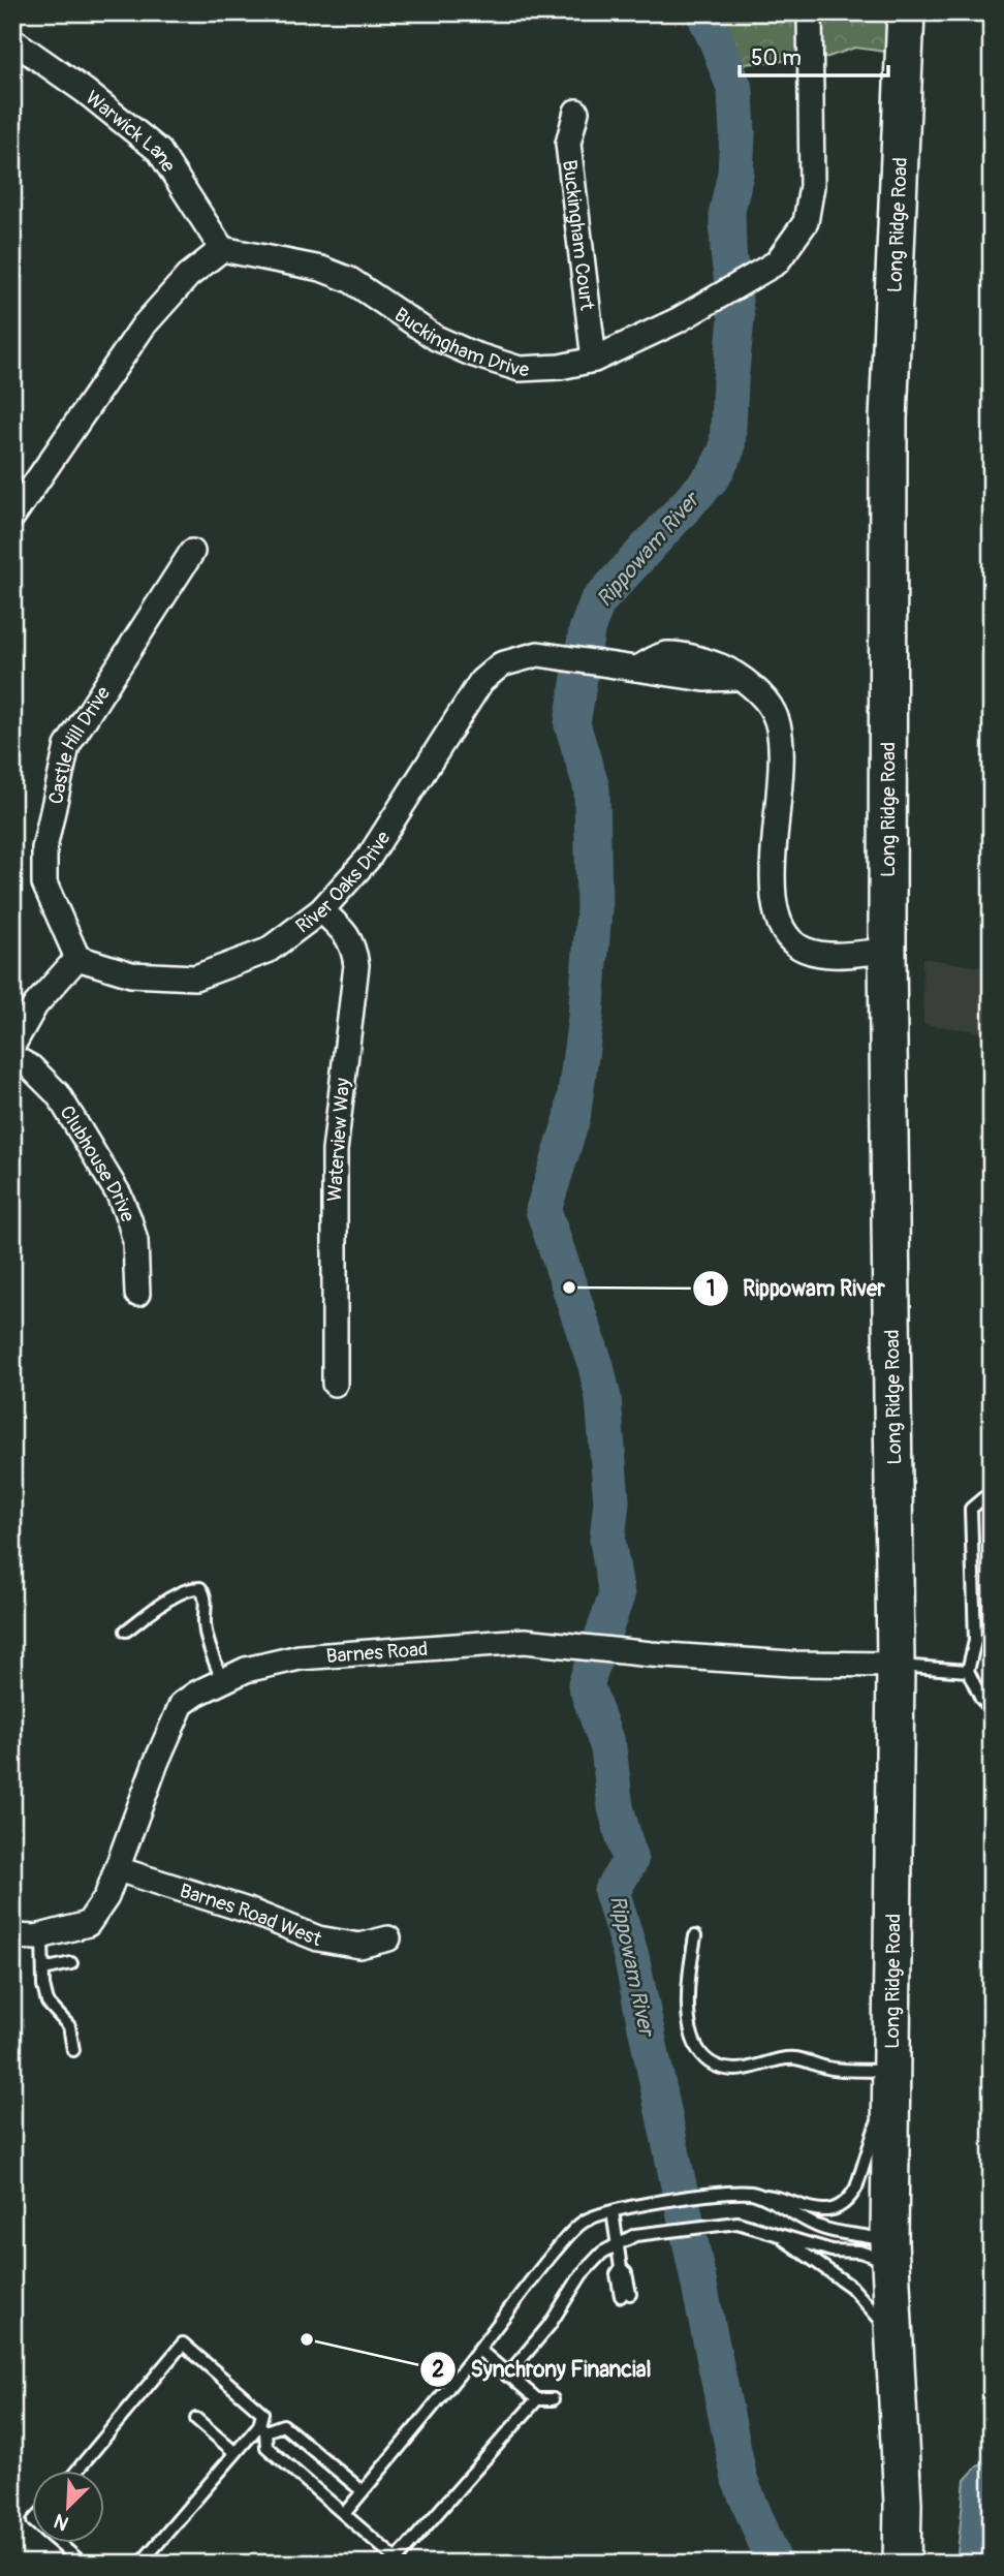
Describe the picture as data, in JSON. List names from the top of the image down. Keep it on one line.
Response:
{"streets":{"main road":["Long Ridge Road"],"street":["Warwick Lane","Buckingham Court","Buckingham Drive","Castle Hill Drive","River Oaks Drive","Waterview Way","Clubhouse Drive","Barnes Road","Barnes Road West"]},"crossings":[["Warwick Lane","Buckingham Drive"],["Long Ridge Road","River Oaks Drive"],["Long Ridge Road","Barnes Road"],["Buckingham Court","Buckingham Drive"],["Castle Hill Drive","River Oaks Drive"],["River Oaks Drive","Waterview Way"],["Barnes Road","Barnes Road West"]],"water":["Rippowam River"],"places":["Rippowam River","Synchrony Financial"],"scale_bar":"50 m","north":"bottom left"}
